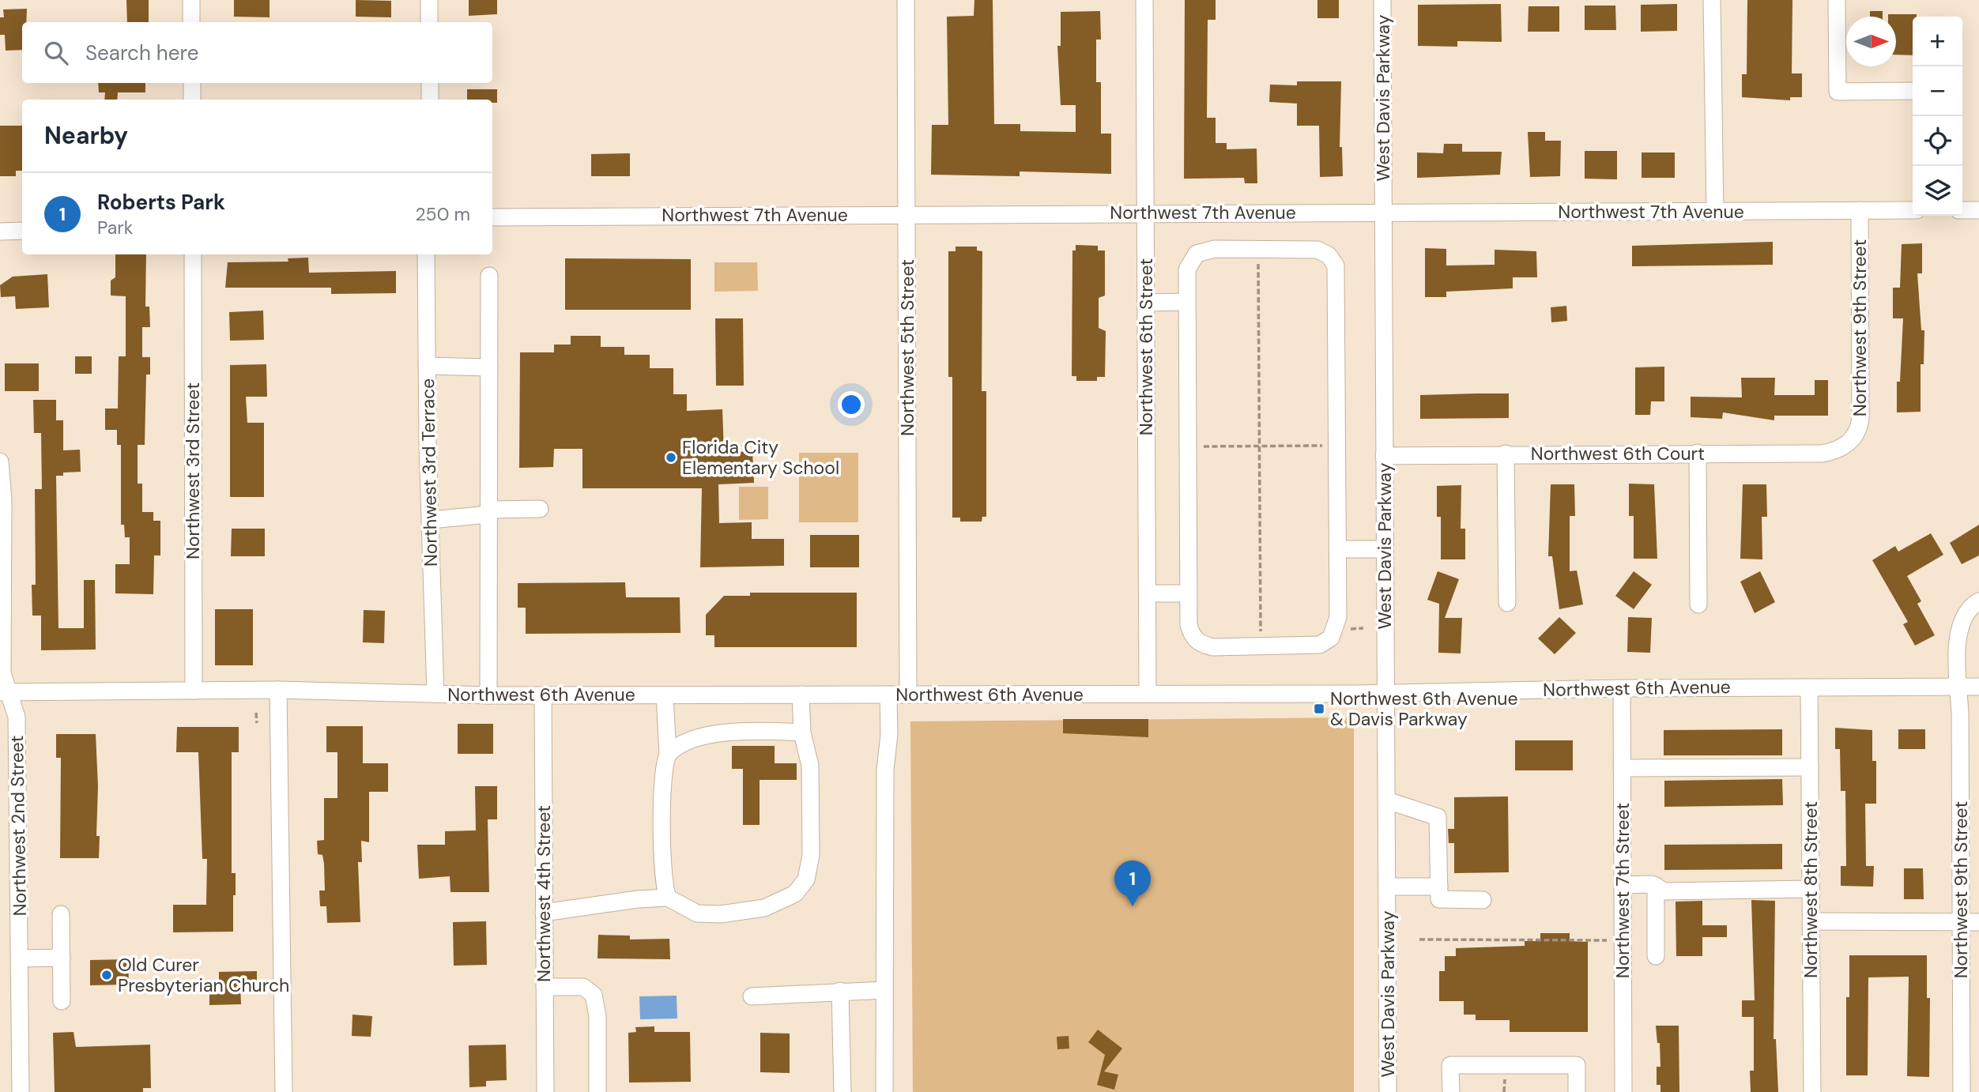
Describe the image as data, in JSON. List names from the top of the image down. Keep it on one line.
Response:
{"streets":{"street":["West Davis Parkway","Northwest 7th Avenue","Northwest 9th Street","Northwest 6th Street","Northwest 5th Street","Northwest 6th Court","Northwest 3rd Street","Northwest 3rd Terrace","Northwest 6th Avenue","Northwest 2nd Street","Northwest 8th Street","Northwest 7th Street","Northwest 4th Street"]},"crossings":[["West Davis Parkway","Northwest 7th Avenue"],["West Davis Parkway","Northwest 6th Court"],["West Davis Parkway","Northwest 6th Avenue"],["Northwest 7th Avenue","Northwest 9th Street"],["Northwest 7th Avenue","Northwest 6th Street"],["Northwest 7th Avenue","Northwest 5th Street"],["Northwest 9th Street","Northwest 6th Court"],["Northwest 9th Street","Northwest 6th Avenue"],["Northwest 6th Street","Northwest 6th Avenue"],["Northwest 5th Street","Northwest 6th Avenue"],["Northwest 3rd Street","Northwest 6th Avenue"],["Northwest 3rd Terrace","Northwest 6th Avenue"],["Northwest 6th Avenue","Northwest 2nd Street"],["Northwest 6th Avenue","Northwest 8th Street"],["Northwest 6th Avenue","Northwest 7th Street"],["Northwest 6th Avenue","Northwest 4th Street"]],"places":{"other":["Florida City Elementary School","Old Curer Presbyterian Church"],"transit":["Northwest 6th Avenue & Davis Parkway"]},"north":"right","page":{"map_buttons":["+","−"],"search":"Search here","heading":"Nearby","list":[{"mark":"1","name":"Roberts Park","note":"Park","value":"250 m"}],"pins":"1"}}
